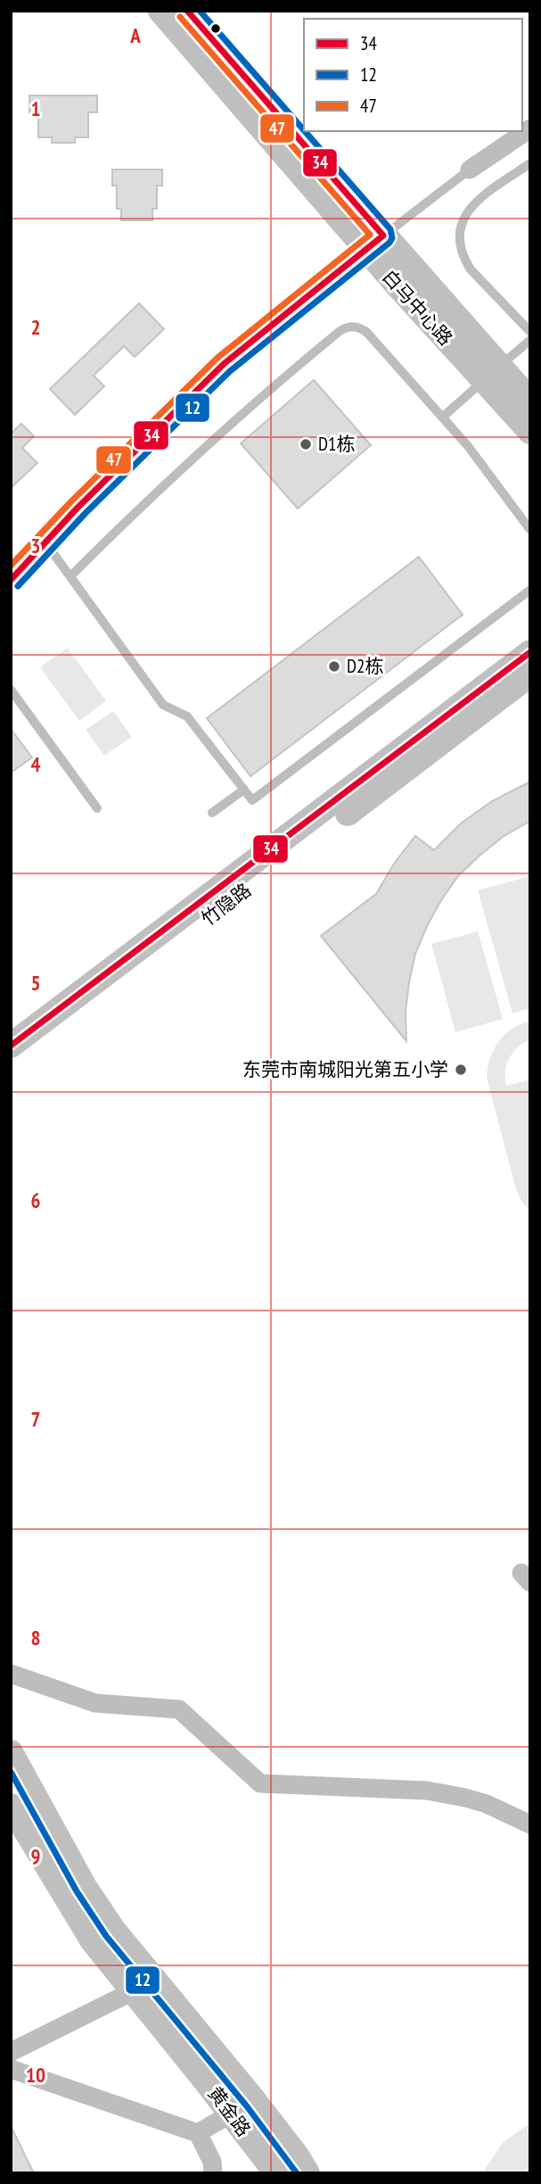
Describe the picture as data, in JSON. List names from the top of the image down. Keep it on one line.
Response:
{"streets":{"street":["白马中心路","竹隐路","黄金路"]},"places":["D1栋","D2栋","东莞市南城阳光第五小学"],"lines":["transit line 34","transit line 12","transit line 47"],"legend":["34","12","47"],"grid":{"columns":["A"],"rows":["1","2","3","4","5","6","7","8","9","10"]}}
